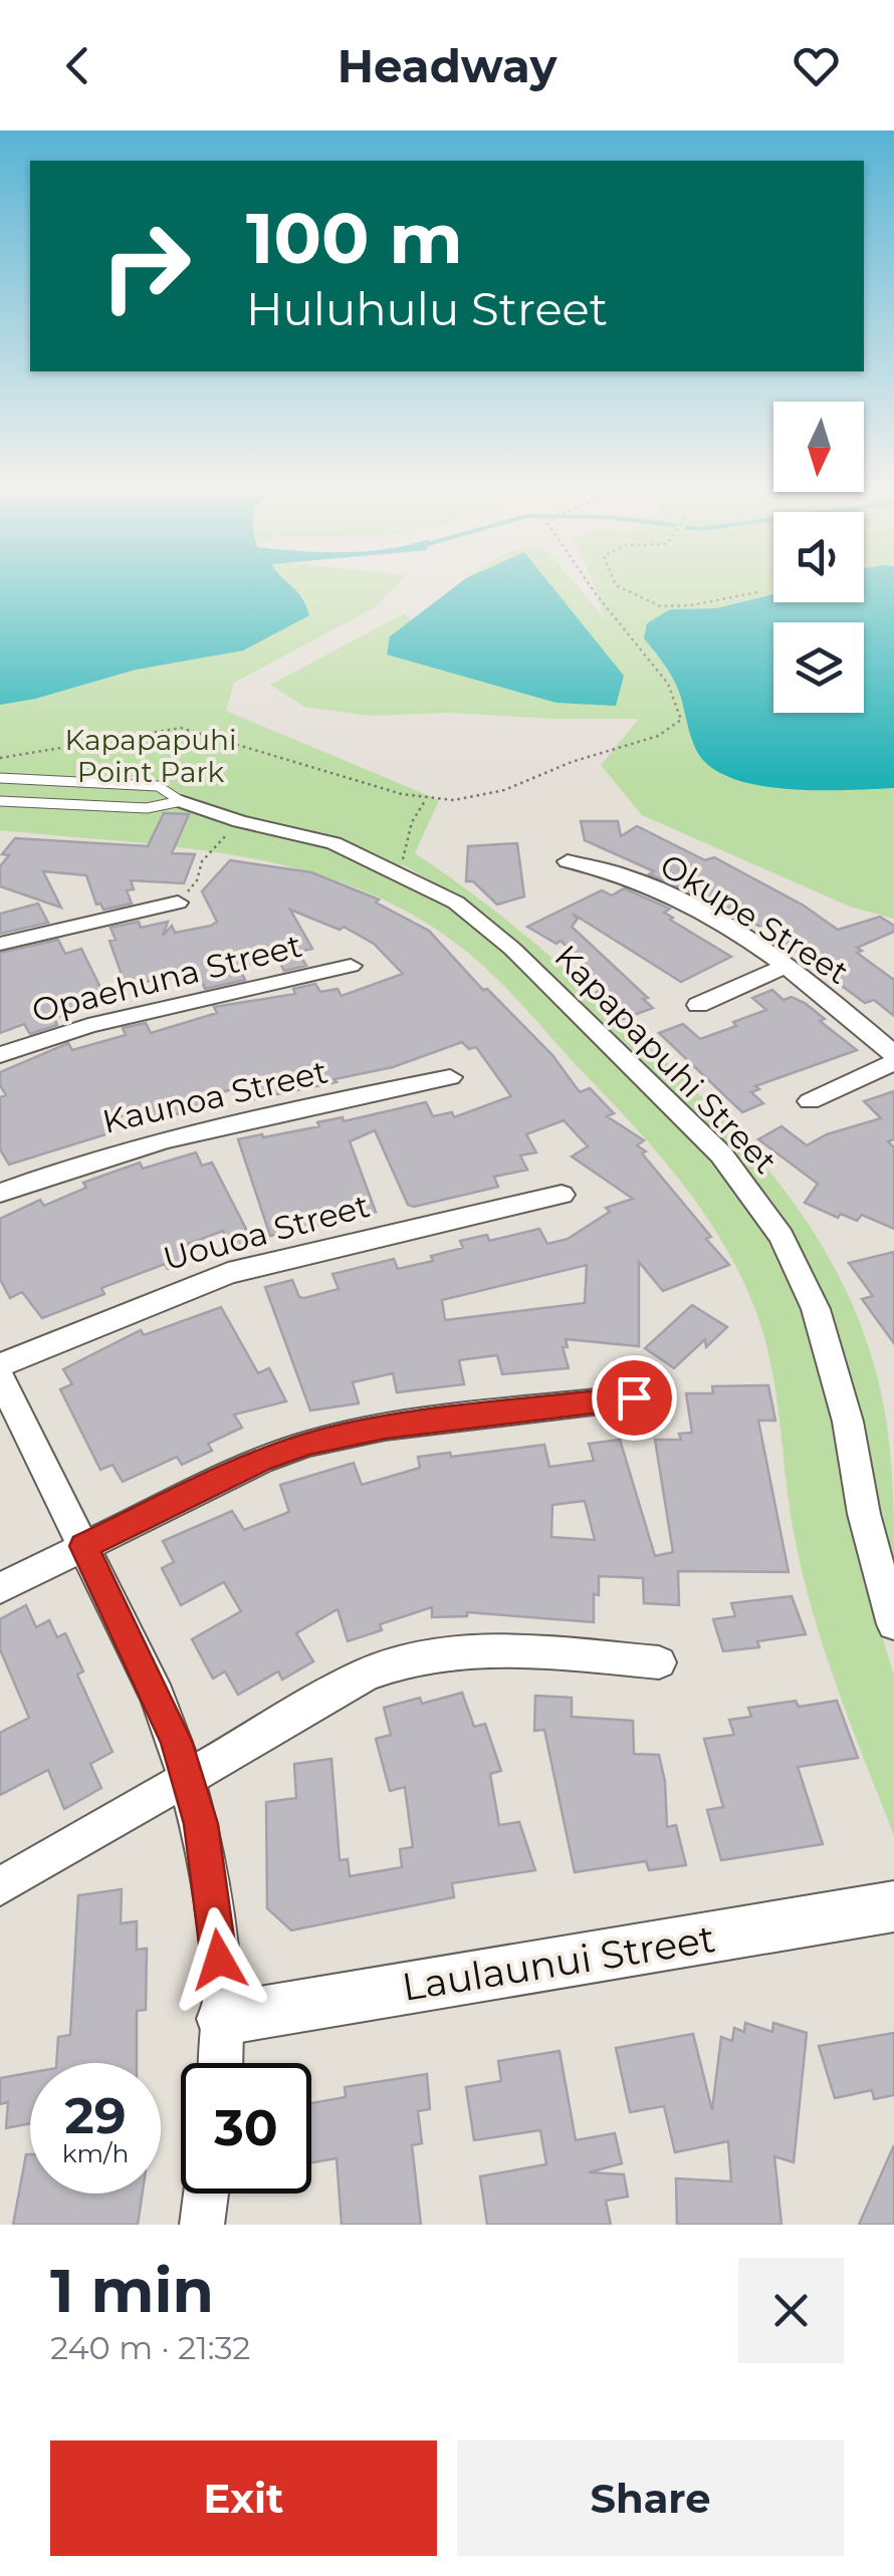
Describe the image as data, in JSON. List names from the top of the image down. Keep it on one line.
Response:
{"streets":{"street":["Okupe Street","Opaehuna Street","Kapapapuhi Street","Kaunoa Street","Uouoa Street","Laulaunui Street"]},"parks":["Kapapapuhi Point Park"],"north":"bottom","page":{"header":"Headway","turn":["100 m","Huluhulu Street"],"speed":"29 km/h","limit":"30","heading":["1 min","240 m · 21:32"],"buttons":["Exit","Share"]}}
